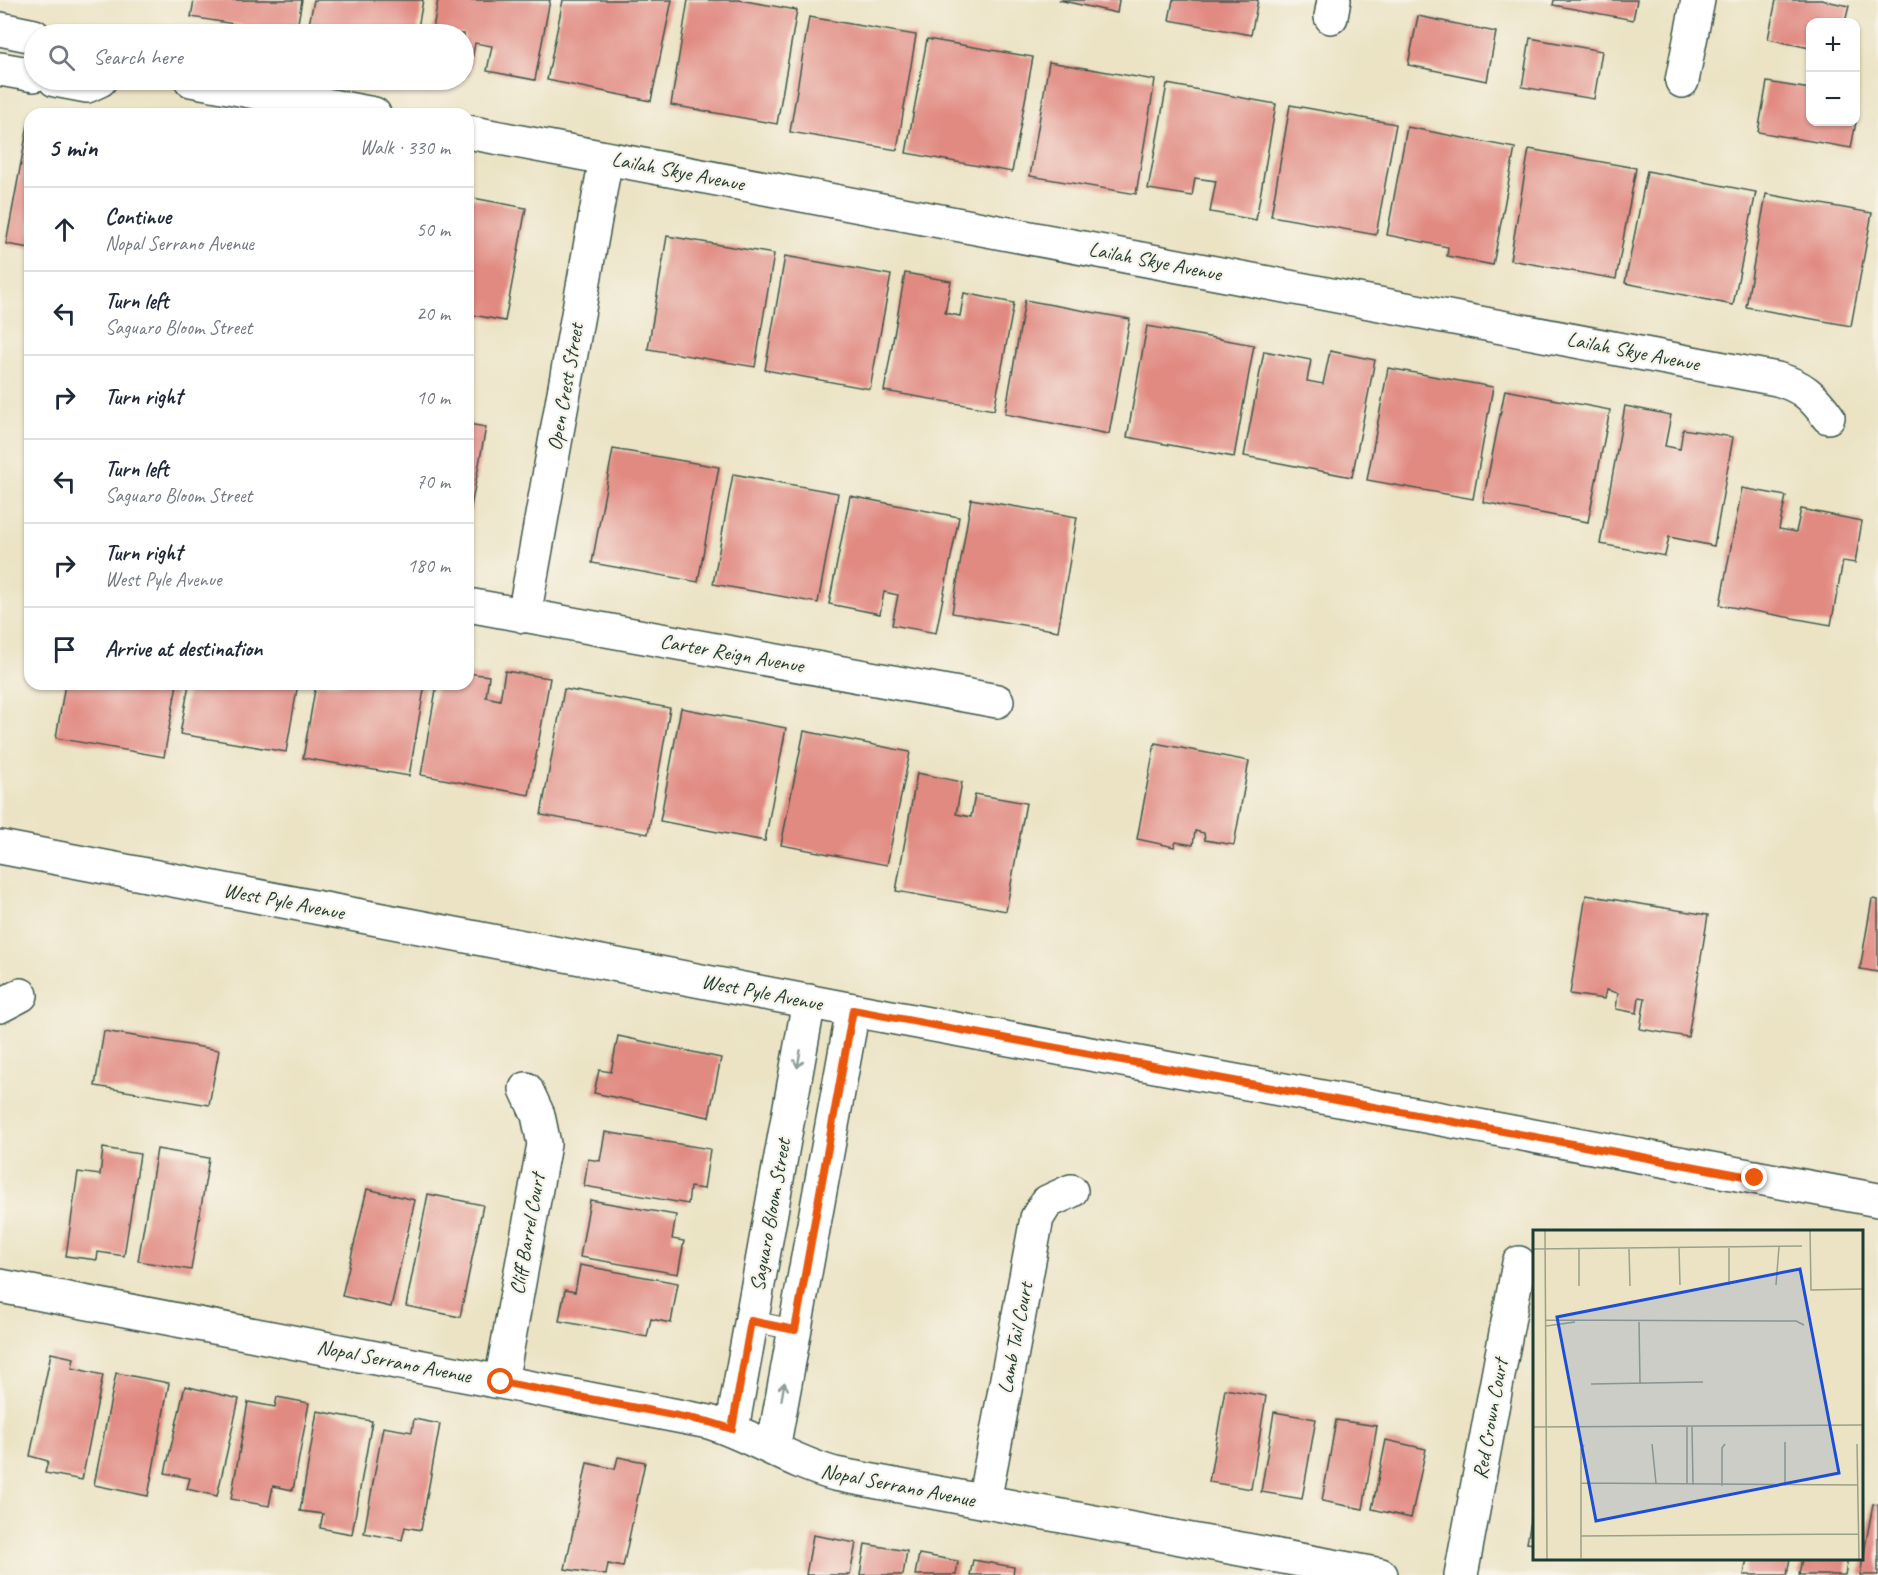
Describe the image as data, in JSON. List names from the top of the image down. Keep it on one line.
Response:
{"streets":{"street":["Lailah Skye Avenue","Open Crest Street","Carter Reign Avenue","West Pyle Avenue","Saguaro Bloom Street","Cliff Barrel Court","Lamb Tail Court","Nopal Serrano Avenue","Red Crown Court"]},"crossings":[["Lailah Skye Avenue","Open Crest Street"],["Open Crest Street","Carter Reign Avenue"],["West Pyle Avenue","Saguaro Bloom Street"],["Saguaro Bloom Street","Nopal Serrano Avenue"],["Cliff Barrel Court","Nopal Serrano Avenue"],["Lamb Tail Court","Nopal Serrano Avenue"]],"page":{"map_buttons":["+","−"],"search":"Search here","heading":["5 min","Walk · 330 m"],"list":[["Continue","Nopal Serrano Avenue","50 m"],["Turn left","Saguaro Bloom Street","20 m"],["Turn right","10 m"],["Turn left","Saguaro Bloom Street","70 m"],["Turn right","West Pyle Avenue","180 m"],"Arrive at destination"]}}
